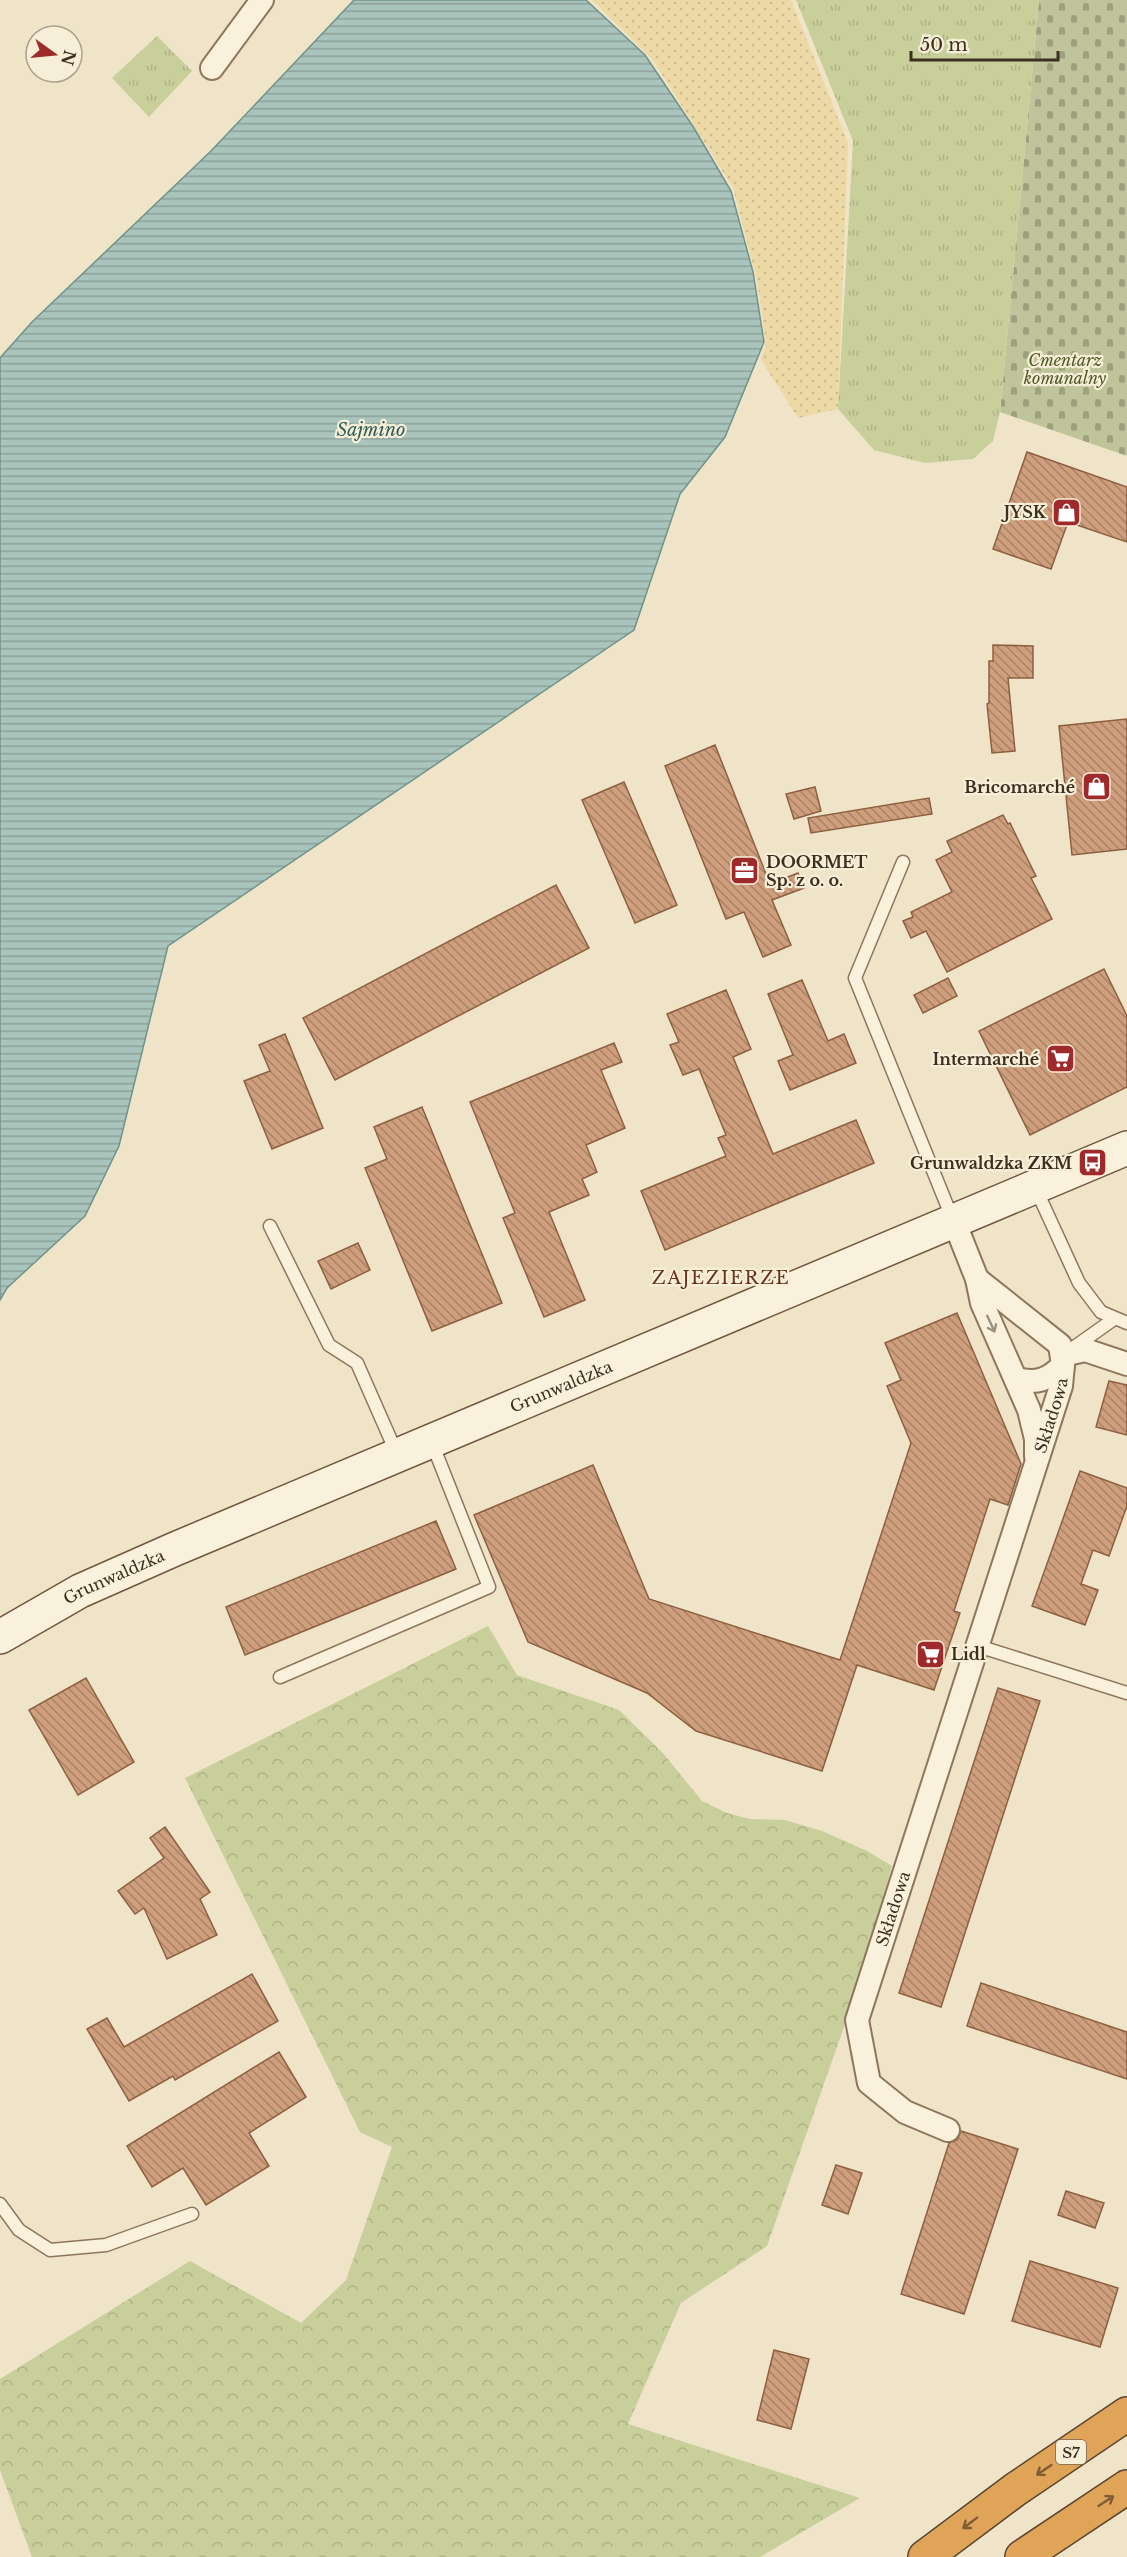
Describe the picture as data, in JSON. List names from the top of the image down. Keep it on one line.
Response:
{"streets":{"highway":["S7"],"main road":["Grunwaldzka"],"street":["Składowa"]},"crossings":[["Grunwaldzka","Składowa"]],"districts":["ZAJEZIERZE"],"water":["Sajmino"],"parks":["Cmentarz komunalny"],"places":{"shop":["JYSK","Bricomarché"],"office":["DOORMET Sp. z o. o."],"supermarket":["Intermarché","Lidl"],"bus stop":["Grunwaldzka ZKM"]},"scale_bar":"50 m","north":"right"}
